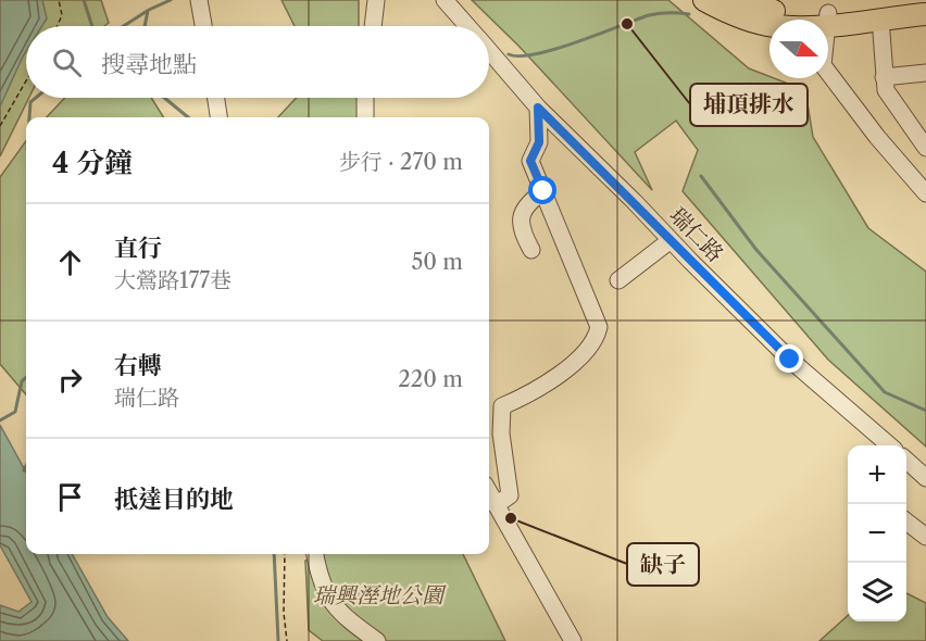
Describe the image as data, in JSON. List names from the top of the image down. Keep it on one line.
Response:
{"streets":{"street":["瑞仁路"]},"parks":["瑞興溼地公園"],"places":["埔頂排水","缺子"],"north":"right","page":{"search":"搜尋地點","heading":["4 分鐘","步行 · 270 m"],"list":[["直行","大鶯路177巷","50 m"],["右轉","瑞仁路","220 m"],"抵達目的地"],"map_buttons":["+","−"]}}
